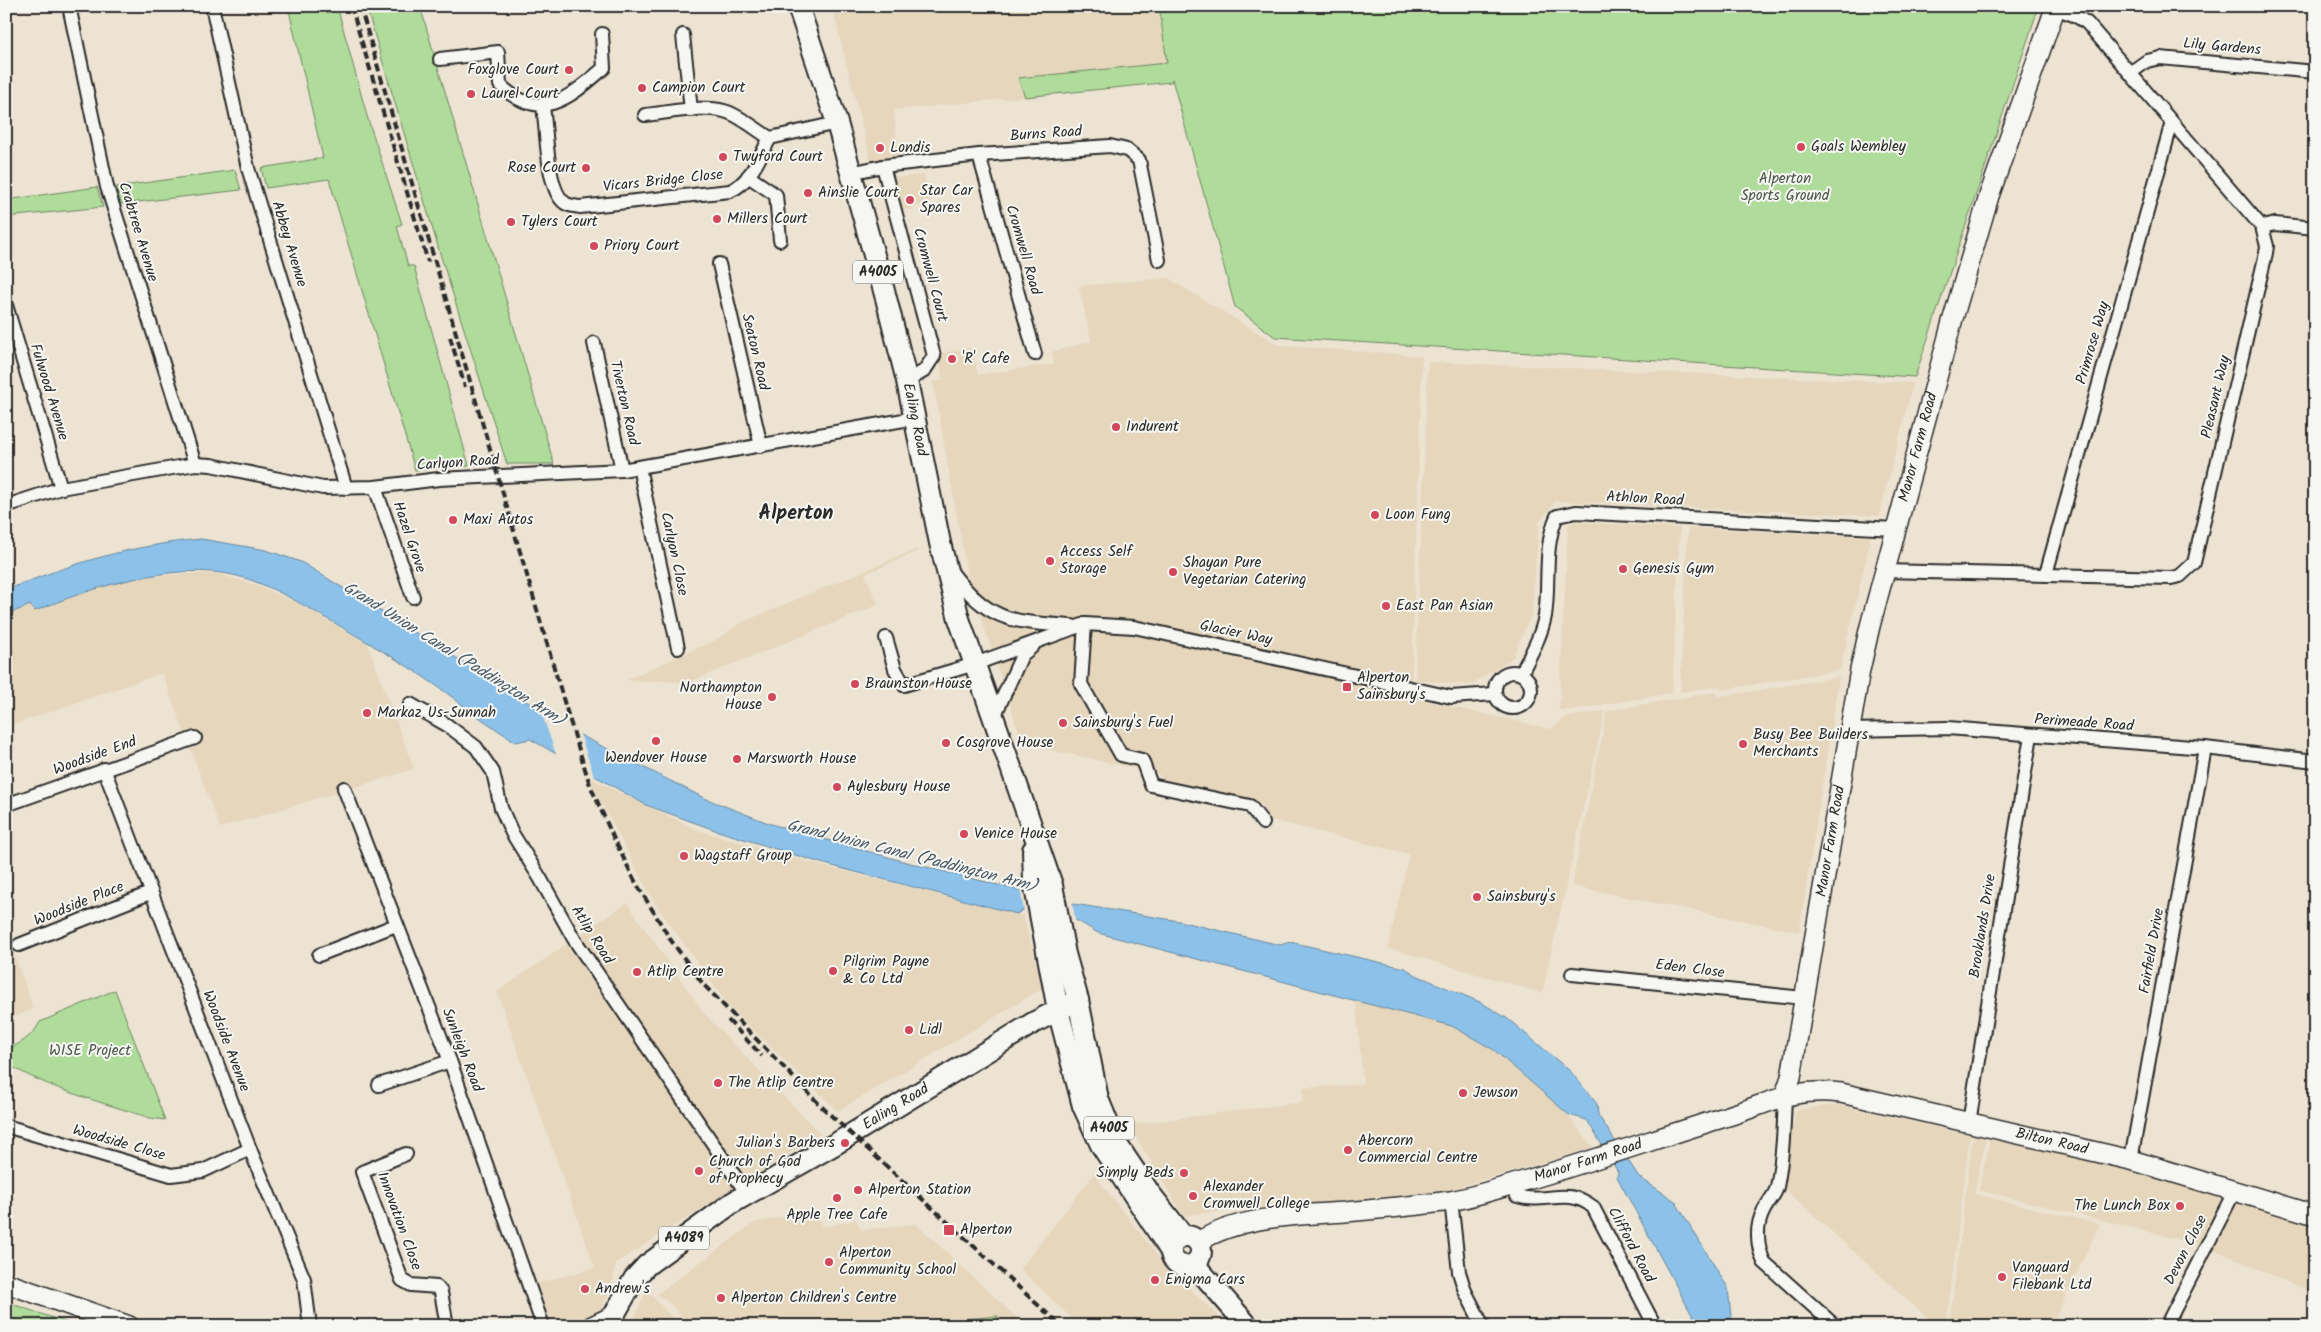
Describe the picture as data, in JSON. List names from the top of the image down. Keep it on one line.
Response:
{"streets":{"main road":["A4005","Ealing Road","A4089"],"street":["Lily Gardens","Burns Road","Vicars Bridge Close","Crabtree Avenue","Abbey Avenue","Cromwell Road","Cromwell Court","Primrose Way","Seaton Road","Fulwood Avenue","Pleasant Way","Tiverton Road","Manor Farm Road","Carlyon Road","Athlon Road","Hazel Grove","Carlyon Close","Glacier Way","Perimeade Road","Woodside End","Woodside Place","Brooklands Drive","Atlip Road","Fairfield Drive","Eden Close","Woodside Avenue","Sunleigh Road","Bilton Road","Woodside Close","Innovation Close","Clifford Road","Devon Close"]},"crossings":[["Burns Road","Cromwell Road"],["Burns Road","Cromwell Court"],["Burns Road","Ealing Road"],["Crabtree Avenue","Carlyon Road"],["Abbey Avenue","Carlyon Road"],["A4005","Ealing Road"],["A4005","Manor Farm Road"],["A4005","A4089"],["Cromwell Court","Ealing Road"],["Primrose Way","Pleasant Way"],["Seaton Road","Carlyon Road"],["Fulwood Avenue","Carlyon Road"],["Pleasant Way","Manor Farm Road"],["Tiverton Road","Carlyon Road"],["Ealing Road","Carlyon Road"],["Ealing Road","Glacier Way"],["Ealing Road","Atlip Road"],["Ealing Road","A4089"],["Manor Farm Road","Athlon Road"],["Manor Farm Road","Perimeade Road"],["Manor Farm Road","Eden Close"],["Manor Farm Road","Bilton Road"],["Manor Farm Road","Clifford Road"],["Carlyon Road","Hazel Grove"],["Carlyon Road","Carlyon Close"],["Athlon Road","Glacier Way"],["Perimeade Road","Brooklands Drive"],["Perimeade Road","Fairfield Drive"],["Woodside End","Woodside Avenue"],["Woodside Place","Woodside Avenue"],["Brooklands Drive","Bilton Road"],["Fairfield Drive","Bilton Road"],["Woodside Avenue","Woodside Close"],["Bilton Road","Devon Close"]],"districts":["Alperton"],"water":["Grand Union Canal (Paddington Arm)"],"parks":["Alperton Sports Ground","WISE Project"],"places":{"other":["Foxglove Court","Campion Court","Laurel Court","Goals Wembley","Londis","Twyford Court","Rose Court","Ainslie Court","Star Car Spares","Millers Court","Tylers Court","Priory Court","'R' Cafe","Indurent","Loon Fung","Maxi Autos","Access Self Storage","Genesis Gym","Shayan Pure Vegetarian Catering","East Pan Asian","Braunston House","Northampton House","Markaz Us-Sunnah","Sainsbury's Fuel","Wendover House","Cosgrove House","Busy Bee Builders Merchants","Marsworth House","Aylesbury House","Venice House","Wagstaff Group","Sainsbury's","Pilgrim Payne & Co Ltd","Atlip Centre","Lidl","The Atlip Centre","Jewson","Julian's Barbers","Abercorn Commercial Centre","Church of God of Prophecy","Simply Beds","Alperton Station","Alexander Cromwell College","Apple Tree Cafe","The Lunch Box","Alperton Community School","Vanguard Filebank Ltd","Enigma Cars","Andrew's","Alperton Children's Centre"],"transit":["Alperton Sainsbury's","Alperton"]}}
